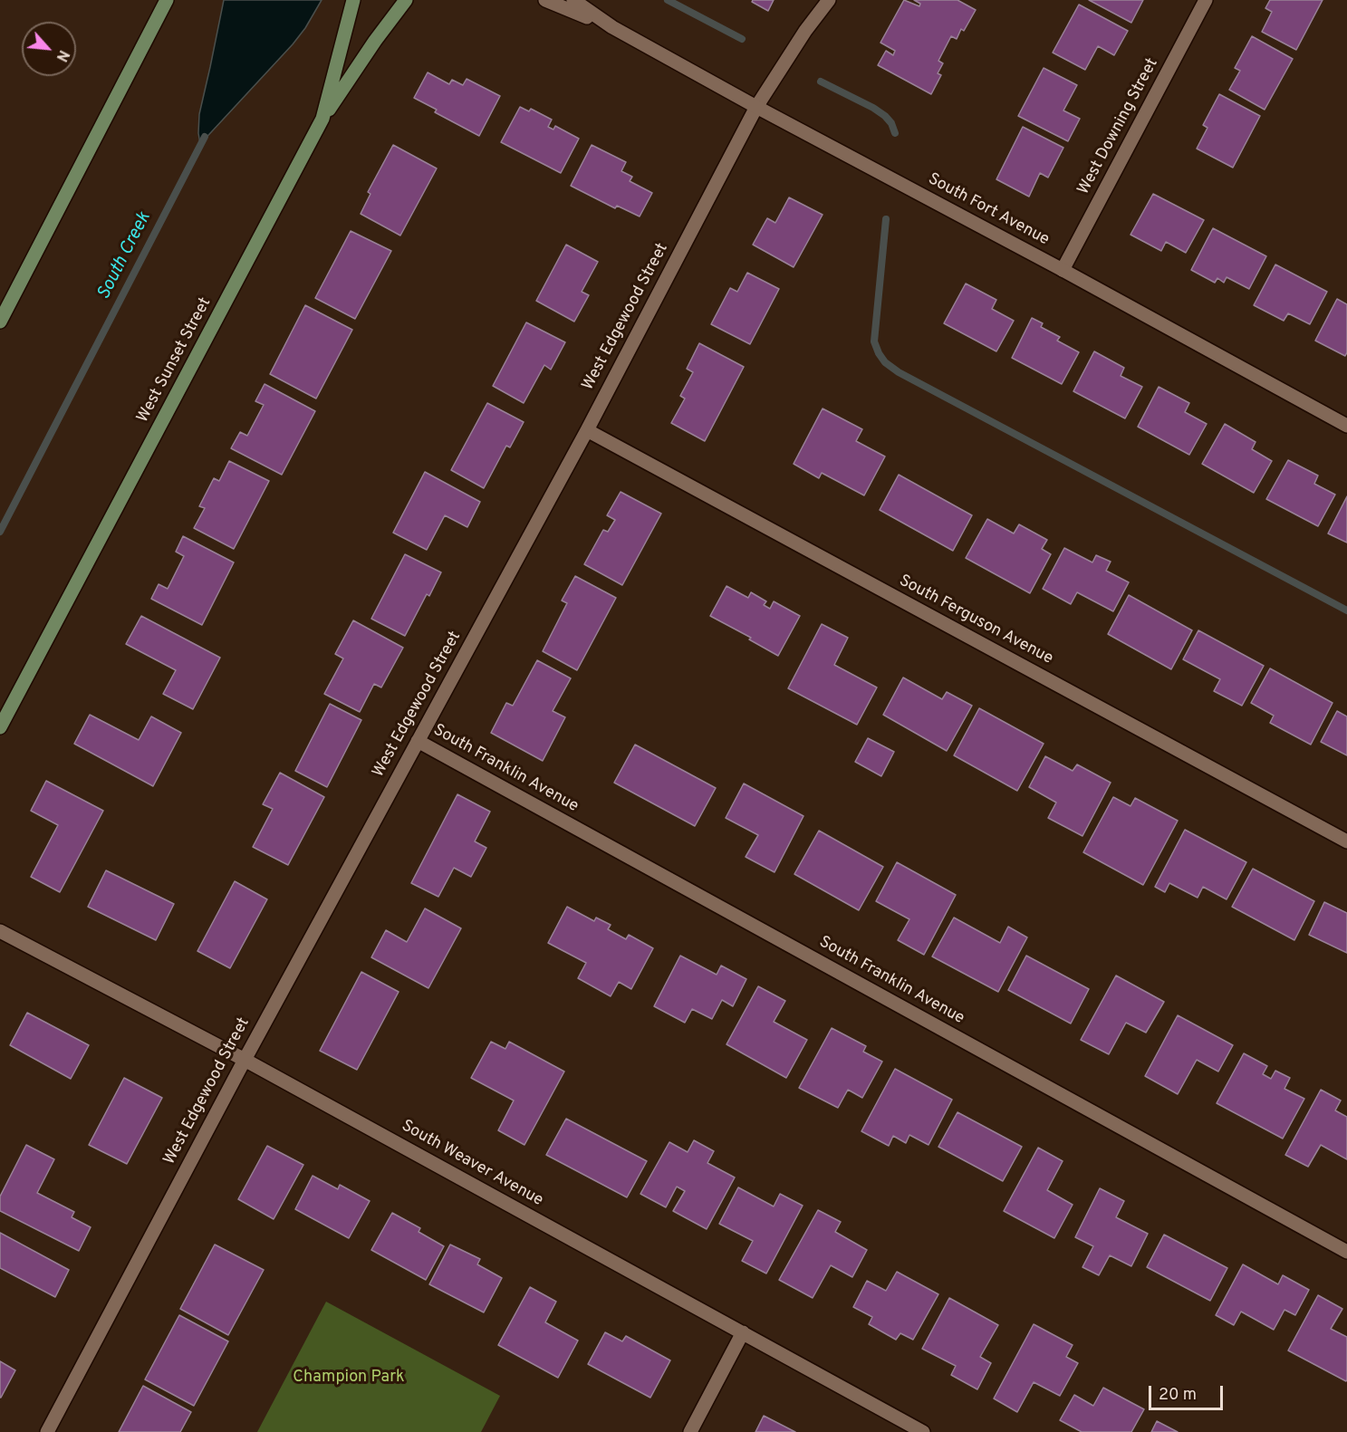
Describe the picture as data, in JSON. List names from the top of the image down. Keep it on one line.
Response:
{"streets":{"main road":["West Sunset Street"],"street":["West Downing Street","South Fort Avenue","West Edgewood Street","South Ferguson Avenue","South Franklin Avenue","South Weaver Avenue"]},"crossings":[["West Downing Street","South Fort Avenue"],["South Fort Avenue","West Edgewood Street"],["West Edgewood Street","South Ferguson Avenue"],["West Edgewood Street","South Franklin Avenue"],["West Edgewood Street","South Weaver Avenue"]],"water":["South Creek"],"parks":["Champion Park"],"scale_bar":"20 m","north":"bottom right"}
